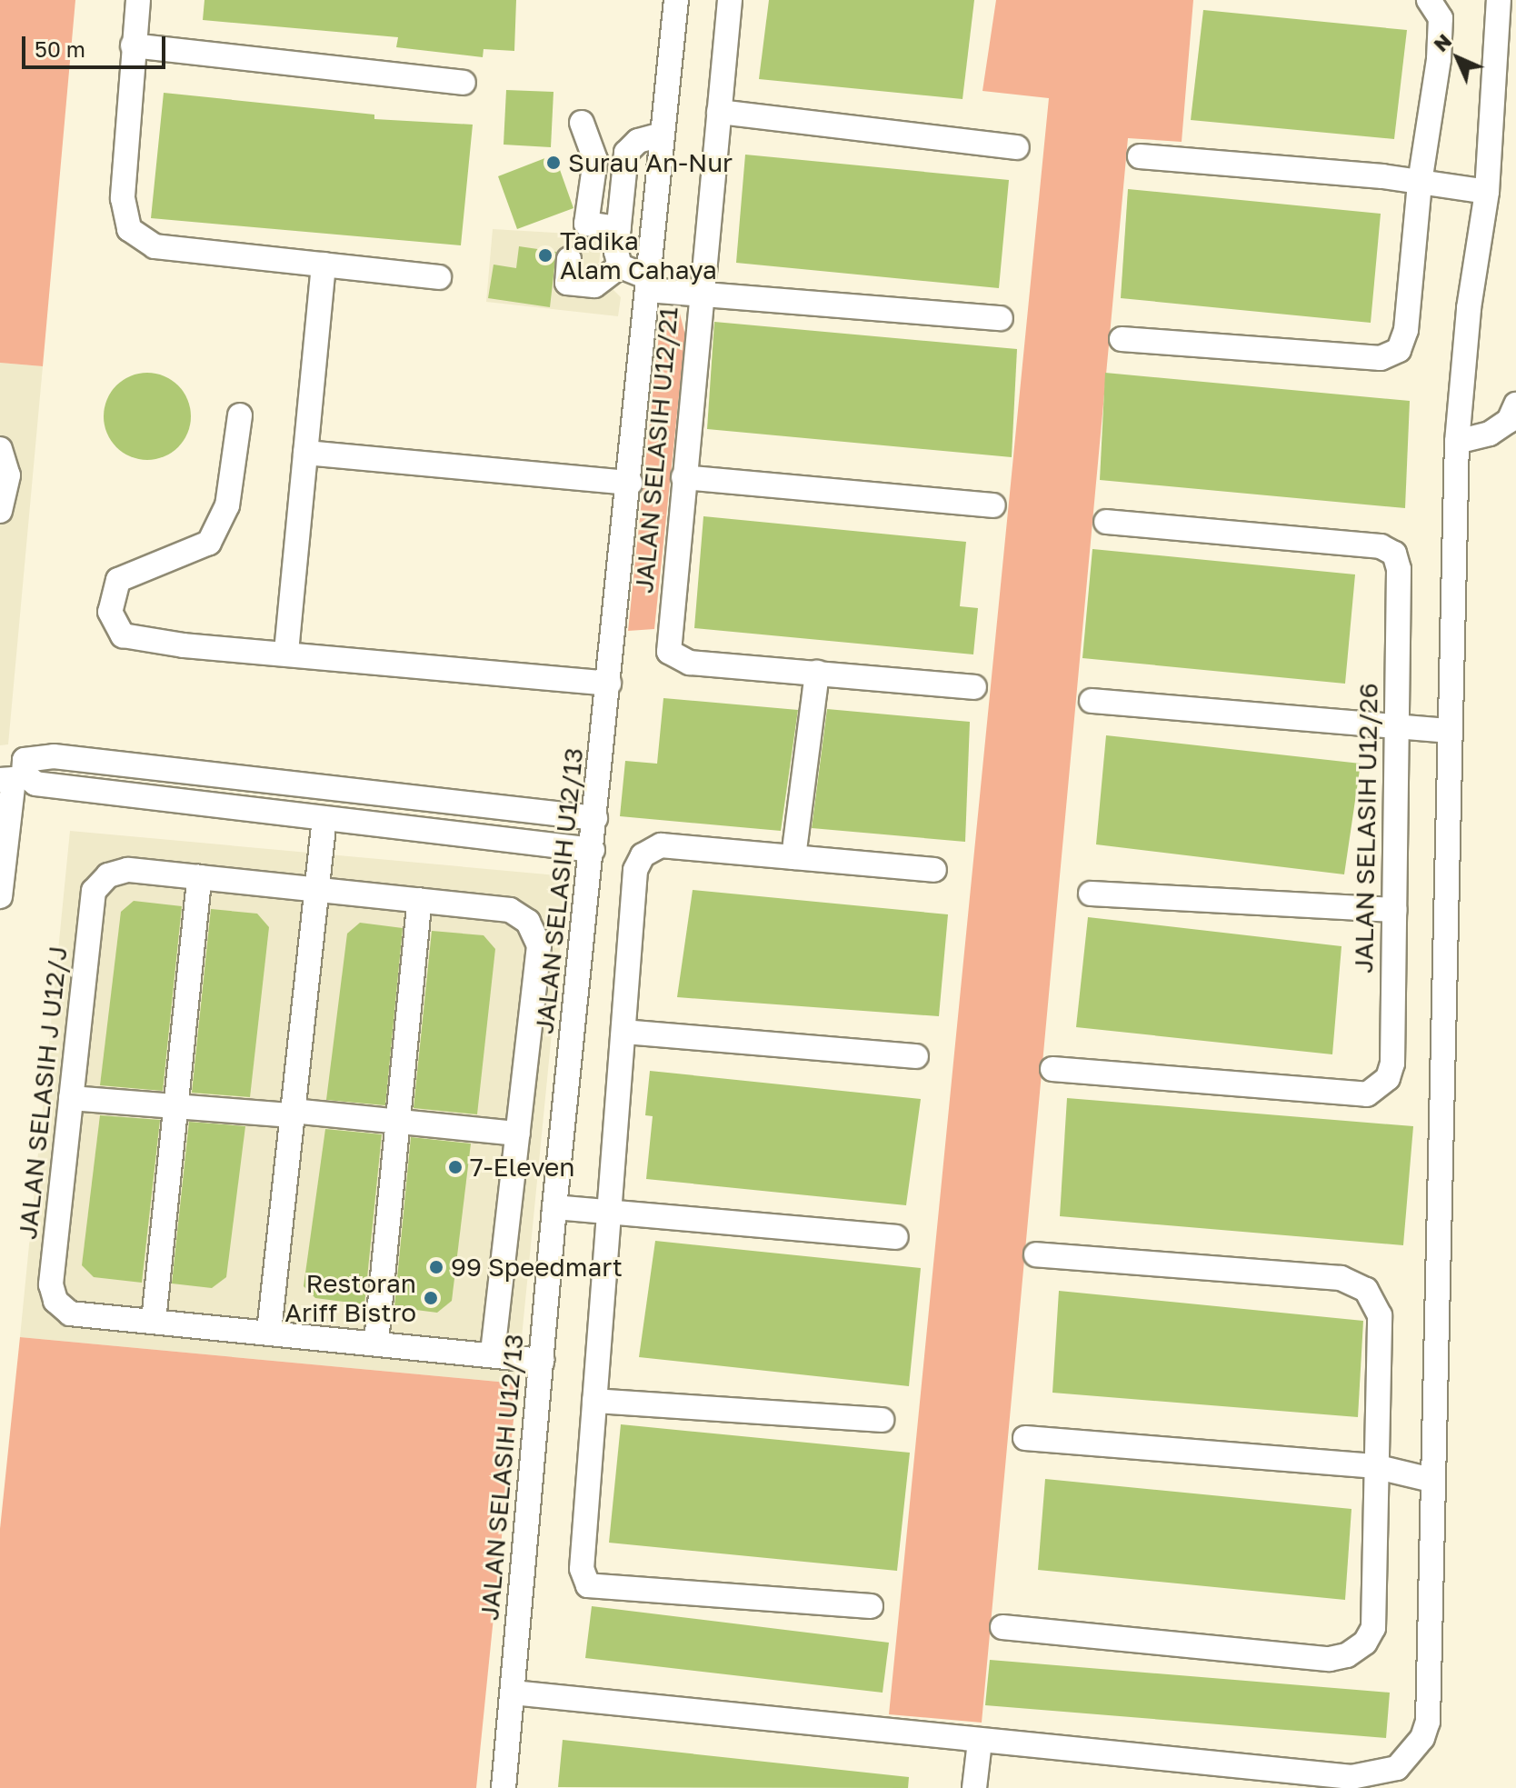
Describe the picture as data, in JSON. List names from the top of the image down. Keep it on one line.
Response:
{"streets":{"street":["JALAN SELASIH U12/21","JALAN SELASIH U12/26","JALAN SELASIH U12/13","JALAN SELASIH J U12/J"]},"places":["Surau An-Nur","Tadika Alam Cahaya","7-Eleven","99 Speedmart","Restoran Ariff Bistro"],"scale_bar":"50 m","north":"top left"}
